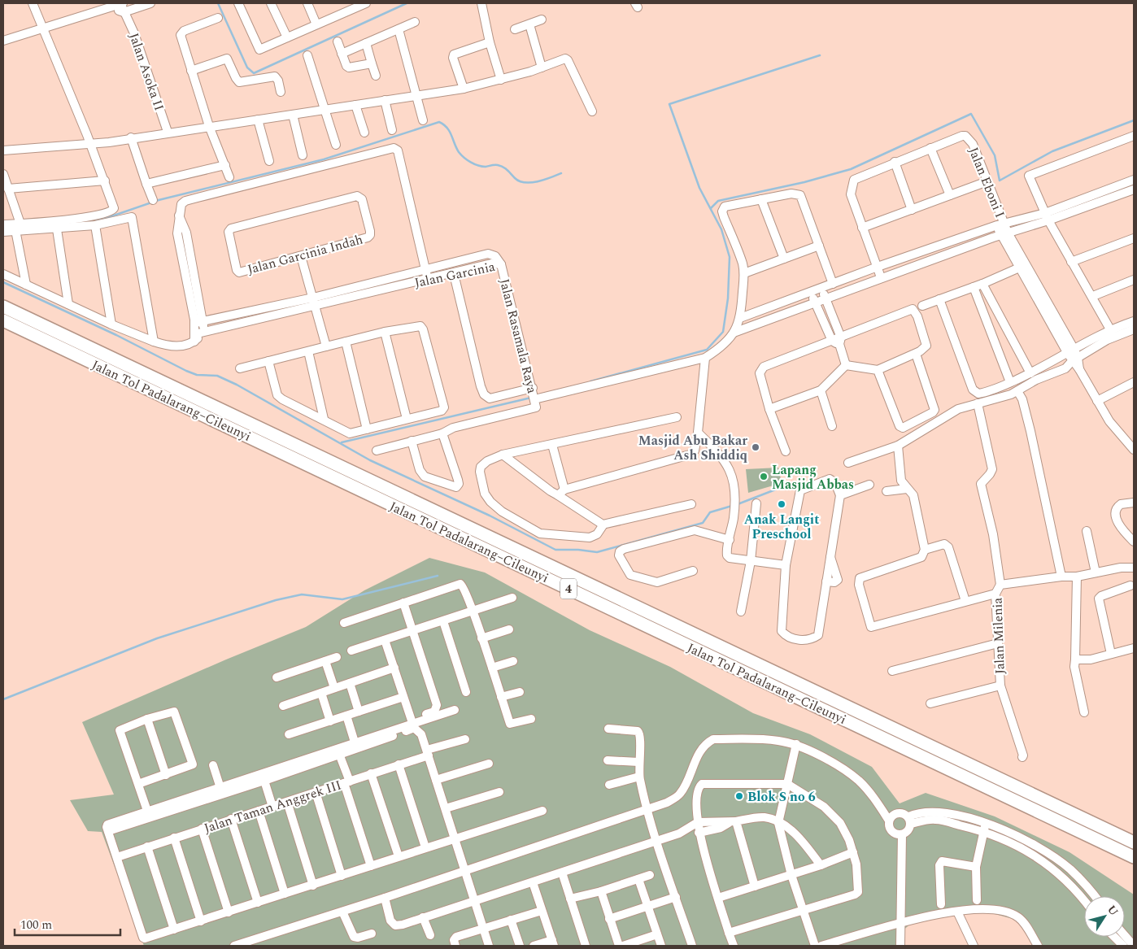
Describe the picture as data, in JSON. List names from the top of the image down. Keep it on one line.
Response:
{"streets":{"highway":["Jalan Tol Padalarang–Cileunyi","4"],"street":["Jalan Asoka II","Jalan Eboni I","Jalan Garcinia Indah","Jalan Garcinia","Jalan Rasamala Raya","Jalan Milenia","Jalan Taman Anggrek III"]},"crossings":[["Jalan Garcinia","Jalan Rasamala Raya"]],"places":["Masjid Abu Bakar Ash Shiddiq","Lapang Masjid Abbas","Anak Langit Preschool","Blok S no 6"],"scale_bar":"100 m","north":"top right"}
